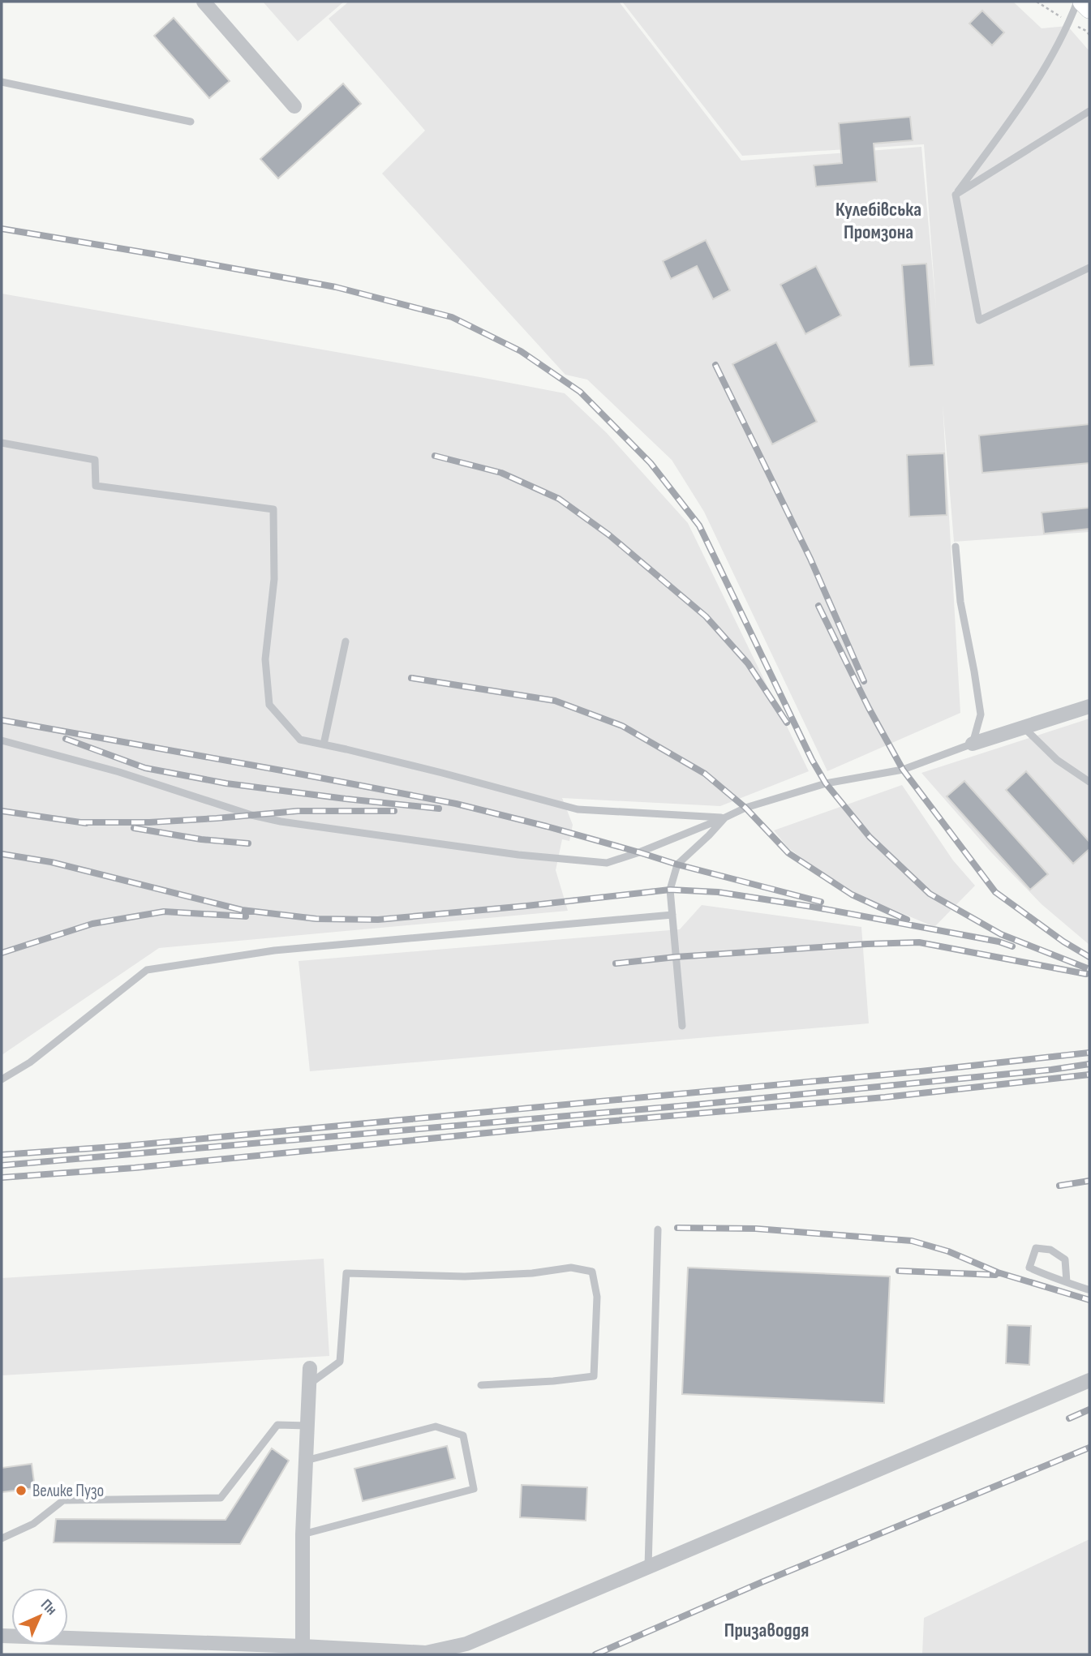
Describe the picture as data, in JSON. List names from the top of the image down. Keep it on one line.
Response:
{"districts":["Кулебівська Промзона","Призаводдя"],"places":["Велике Пузо"],"north":"top right"}
